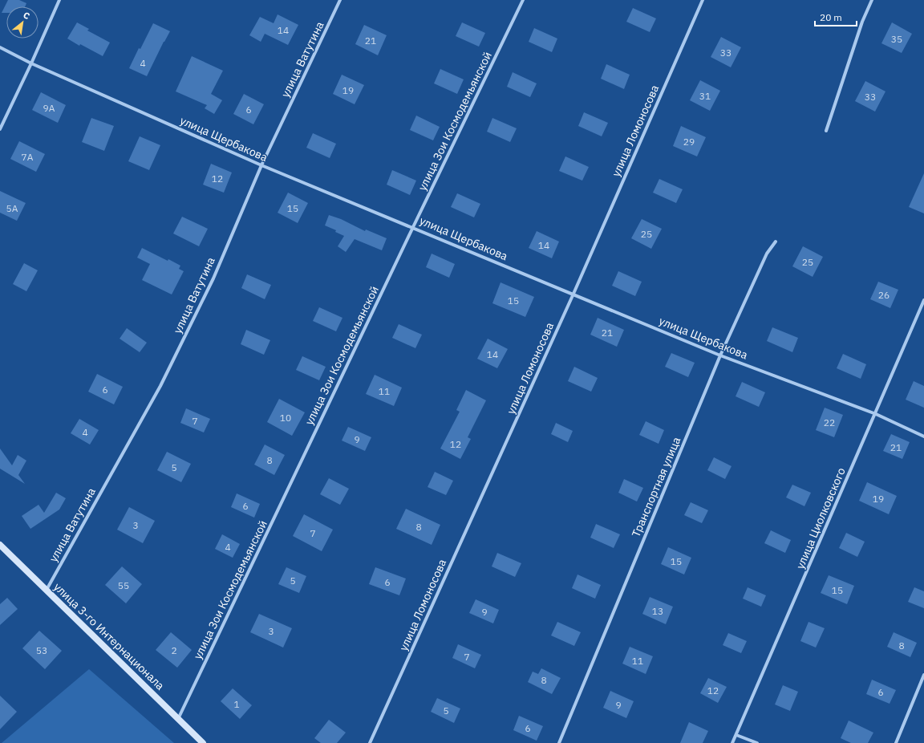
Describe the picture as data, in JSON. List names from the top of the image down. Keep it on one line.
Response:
{"streets":{"main road":["улица 3-го Интернационала"],"street":["улица Ватутина","улица Зои Космодемьянской","улица Ломоносова","улица Щербакова","Транспортная улица","улица Циолковского"]},"crossings":[["улица Ватутина","улица Щербакова"],["улица Ватутина","улица 3-го Интернационала"],["улица Зои Космодемьянской","улица Щербакова"],["улица Зои Космодемьянской","улица 3-го Интернационала"],["улица Ломоносова","улица Щербакова"],["улица Щербакова","Транспортная улица"],["улица Щербакова","улица Циолковского"]],"house_numbers":["14","35","21","33","4","19","31","33","9А","6","29","7А","12","5А","15","25","14","25","26","15","21","14","6","11","10","7","22","4","9","12","21","8","5","19","6","3","8","7","4","15","5","6","55","15","13","9","3","8","53","2","7","11","8","12","6","1","9","5","6"],"scale_bar":"20 m","north":"top right"}
